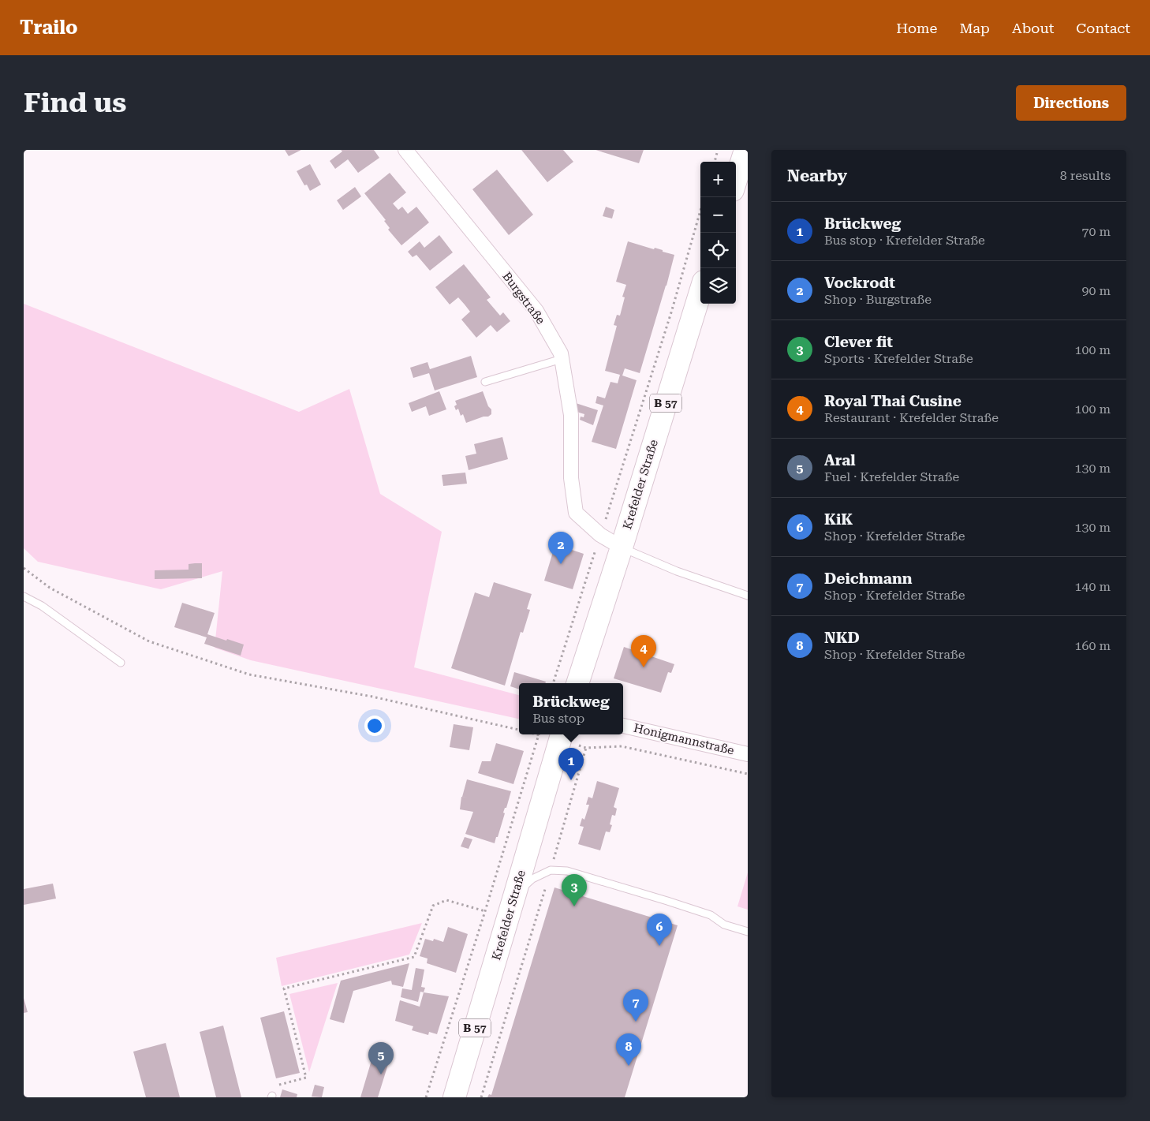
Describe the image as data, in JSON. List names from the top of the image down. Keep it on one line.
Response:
{"streets":{"main road":["B 57","Krefelder Straße"],"street":["Burgstraße","Honigmannstraße"]},"crossings":[["Burgstraße","Krefelder Straße"]],"page":{"header":"Trailo","nav":["Home","Map","About","Contact"],"buttons":"Directions","title":"Find us","heading":["Nearby","8 results"],"map_buttons":["+","−"],"list":[{"mark":"1","name":"Brückweg","note":"Bus stop · Krefelder Straße","value":"70 m"},{"mark":"2","name":"Vockrodt","note":"Shop · Burgstraße","value":"90 m"},{"mark":"3","name":"Clever fit","note":"Sports · Krefelder Straße","value":"100 m"},{"mark":"4","name":"Royal Thai Cusine","note":"Restaurant · Krefelder Straße","value":"100 m"},{"mark":"5","name":"Aral","note":"Fuel · Krefelder Straße","value":"130 m"},{"mark":"6","name":"KiK","note":"Shop · Krefelder Straße","value":"130 m"},{"mark":"7","name":"Deichmann","note":"Shop · Krefelder Straße","value":"140 m"},{"mark":"8","name":"NKD","note":"Shop · Krefelder Straße","value":"160 m"}],"pins":["2","4","1","3","6","7","8","5"],"popup":["Brückweg","Bus stop"]}}
